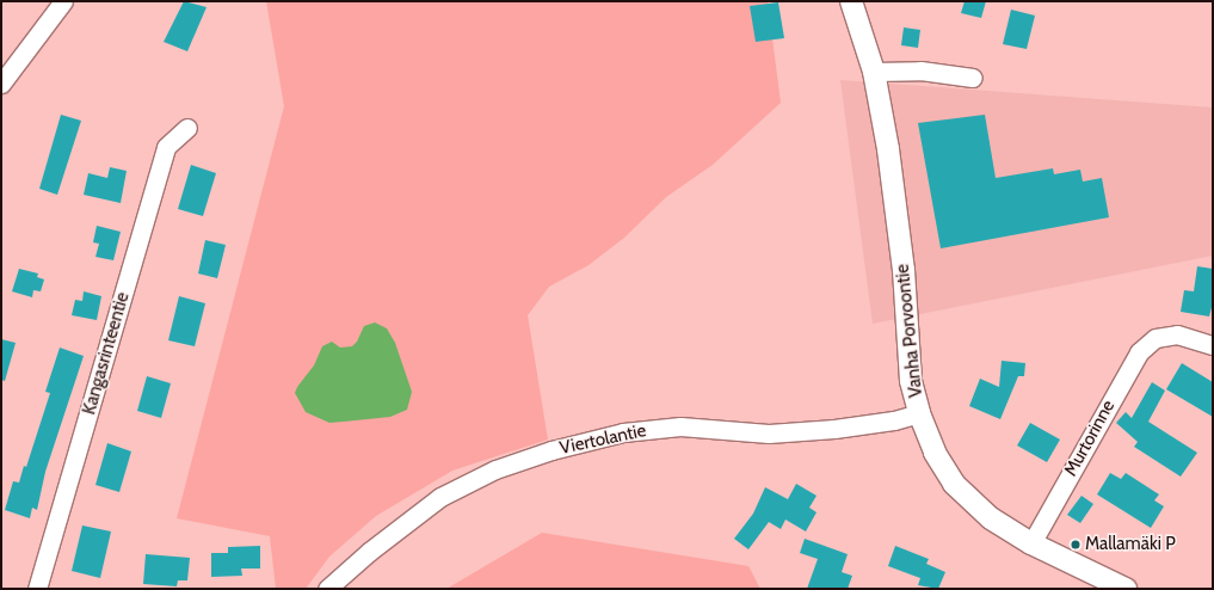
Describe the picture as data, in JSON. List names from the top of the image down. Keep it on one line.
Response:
{"streets":{"main road":["Vanha Porvoontie"],"street":["Kangasrinteentie","Murtorinne","Viertolantie"]},"crossings":[["Vanha Porvoontie","Murtorinne"],["Vanha Porvoontie","Viertolantie"]],"places":["Mallamäki P"]}
